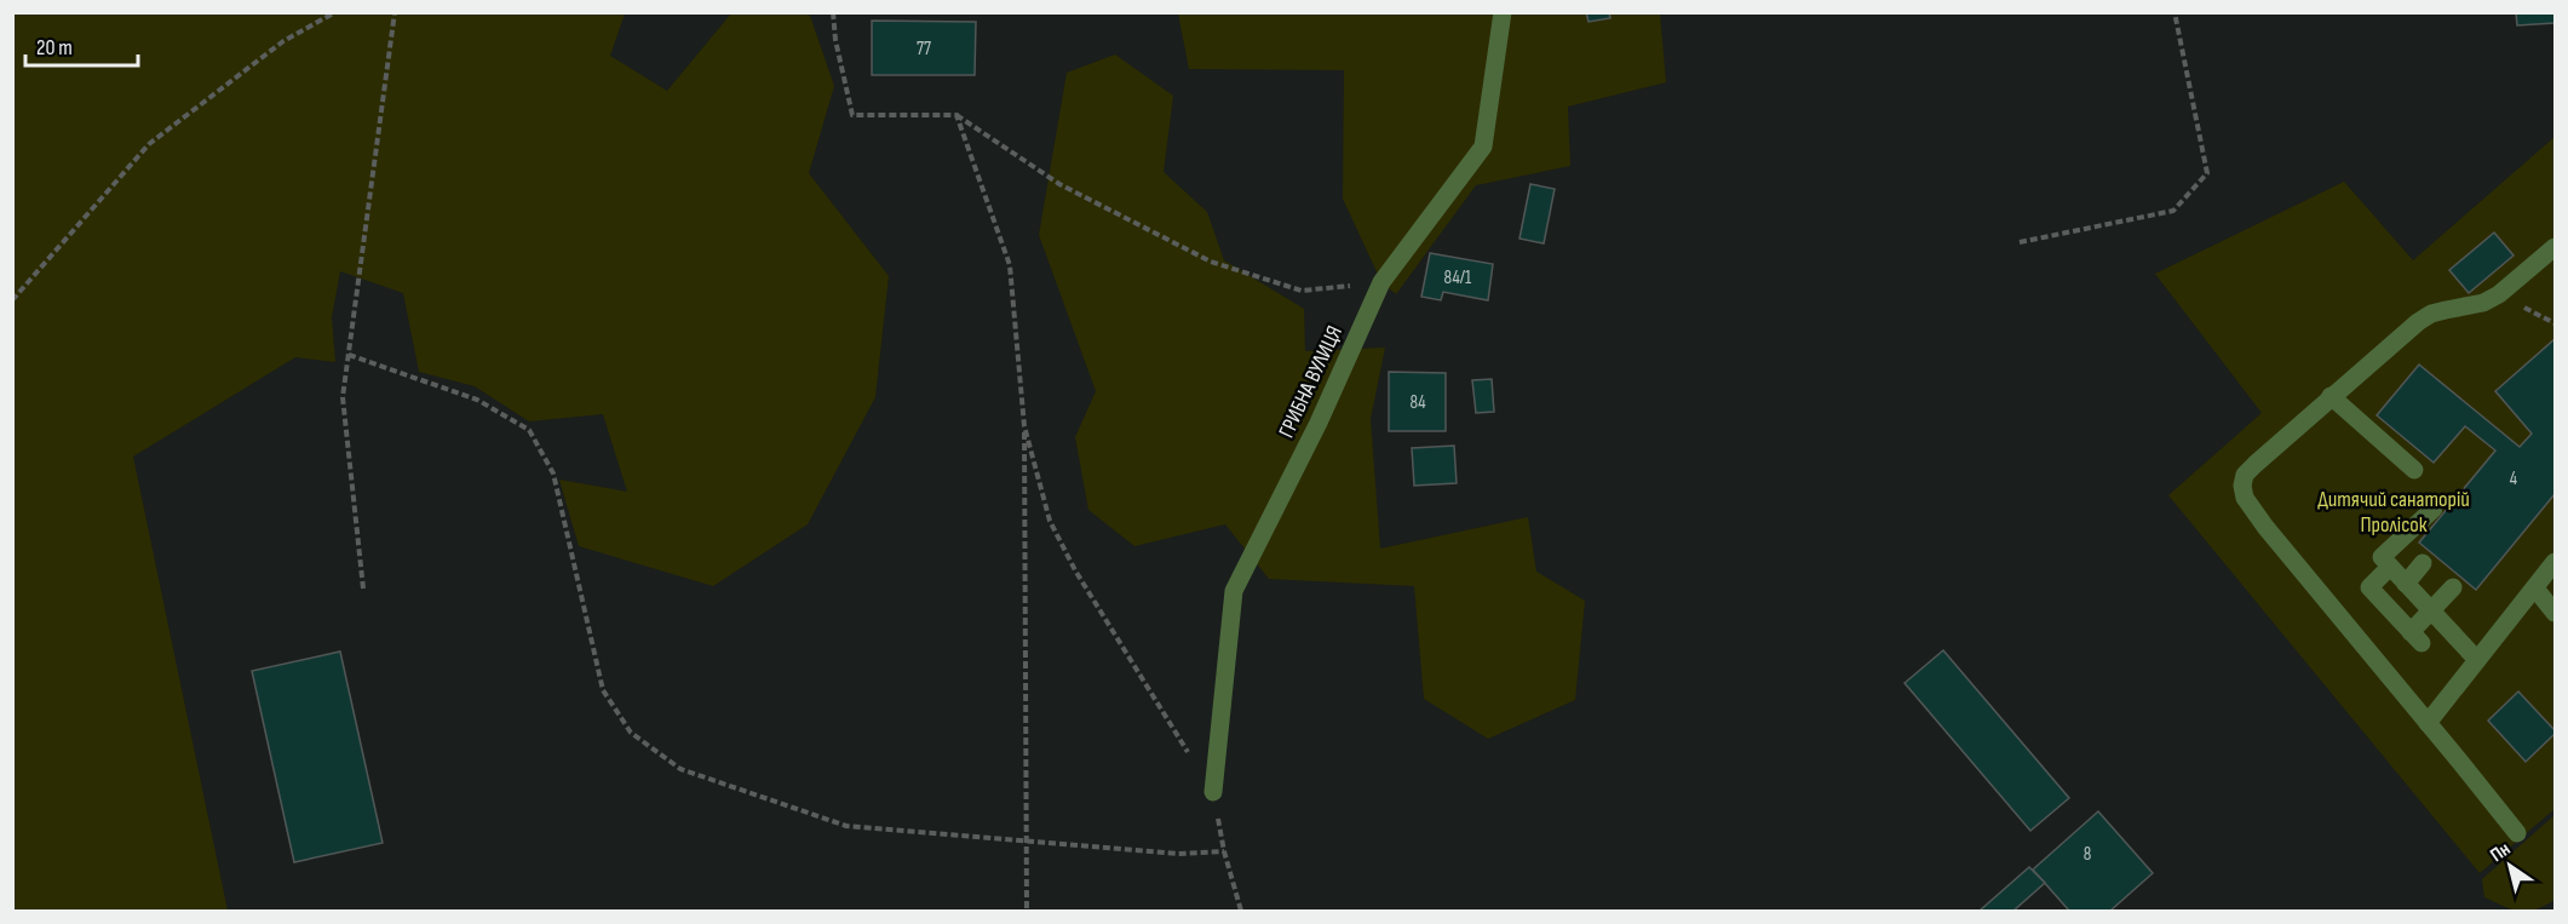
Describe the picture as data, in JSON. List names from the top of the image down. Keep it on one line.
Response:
{"streets":{"street":["ГРИБНА ВУЛИЦЯ"]},"parks":["Дитячий санаторій Пролісок"],"house_numbers":["77","84/1","84","4","8"],"scale_bar":"20 m","north":"top left"}
